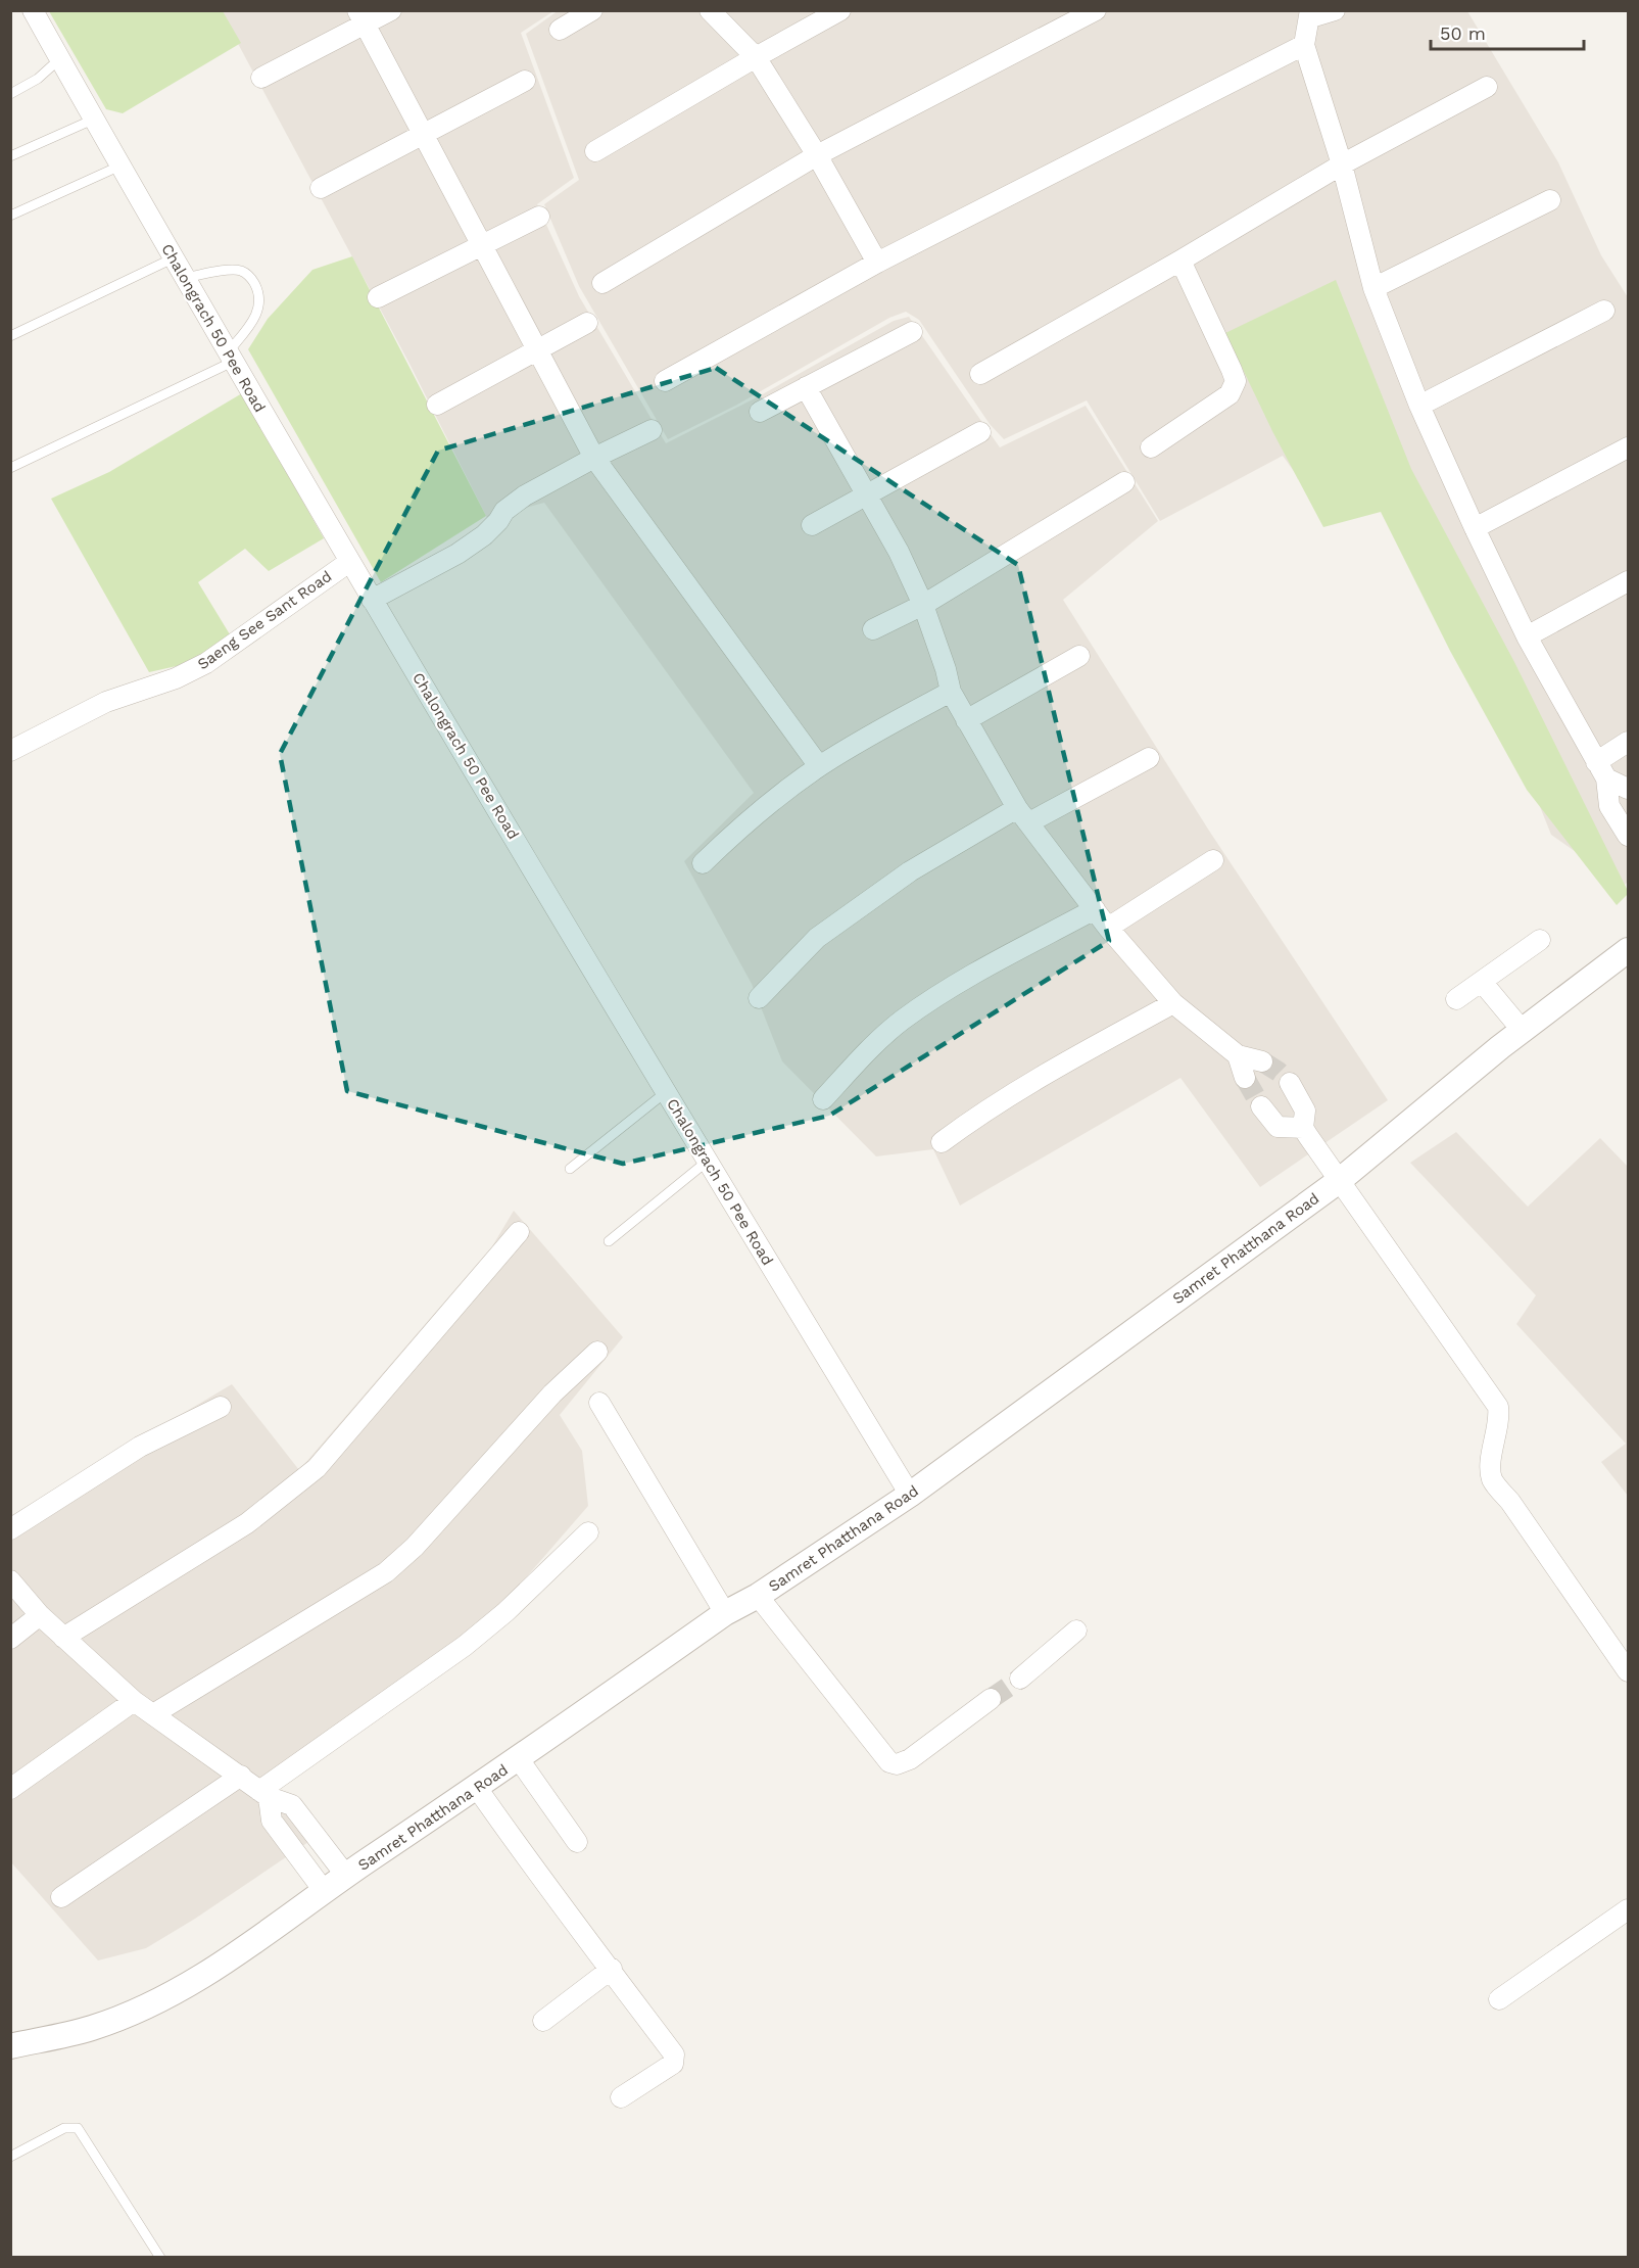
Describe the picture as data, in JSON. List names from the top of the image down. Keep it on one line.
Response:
{"streets":{"street":["Chalongrach 50 Pee Road","Saeng See Sant Road","Samret Phatthana Road"]},"crossings":[["Chalongrach 50 Pee Road","Saeng See Sant Road"],["Chalongrach 50 Pee Road","Samret Phatthana Road"]],"scale_bar":"50 m"}
